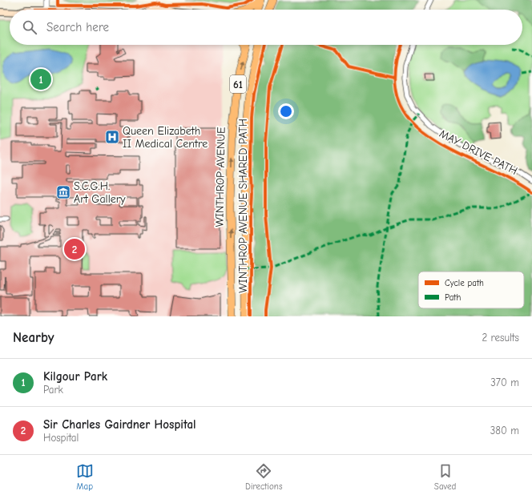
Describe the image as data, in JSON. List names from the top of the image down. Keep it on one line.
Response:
{"streets":{"main road":["61","WINTHROP AVENUE"],"cycle path":["MAY DRIVE PATH","WINTHROP AVENUE SHARED PATH"]},"places":{"hospital":["Queen Elizabeth II Medical Centre"],"museum":["S.C.G.H. Art Gallery"]},"legend":["Cycle path","Path"],"page":{"search":"Search here","pins":["1","2"],"heading":["Nearby","2 results"],"list":[{"mark":"1","name":"Kilgour Park","note":"Park","value":"370 m"},{"mark":"2","name":"Sir Charles Gairdner Hospital","note":"Hospital","value":"380 m"}],"nav":["Map","Directions","Saved"]}}
